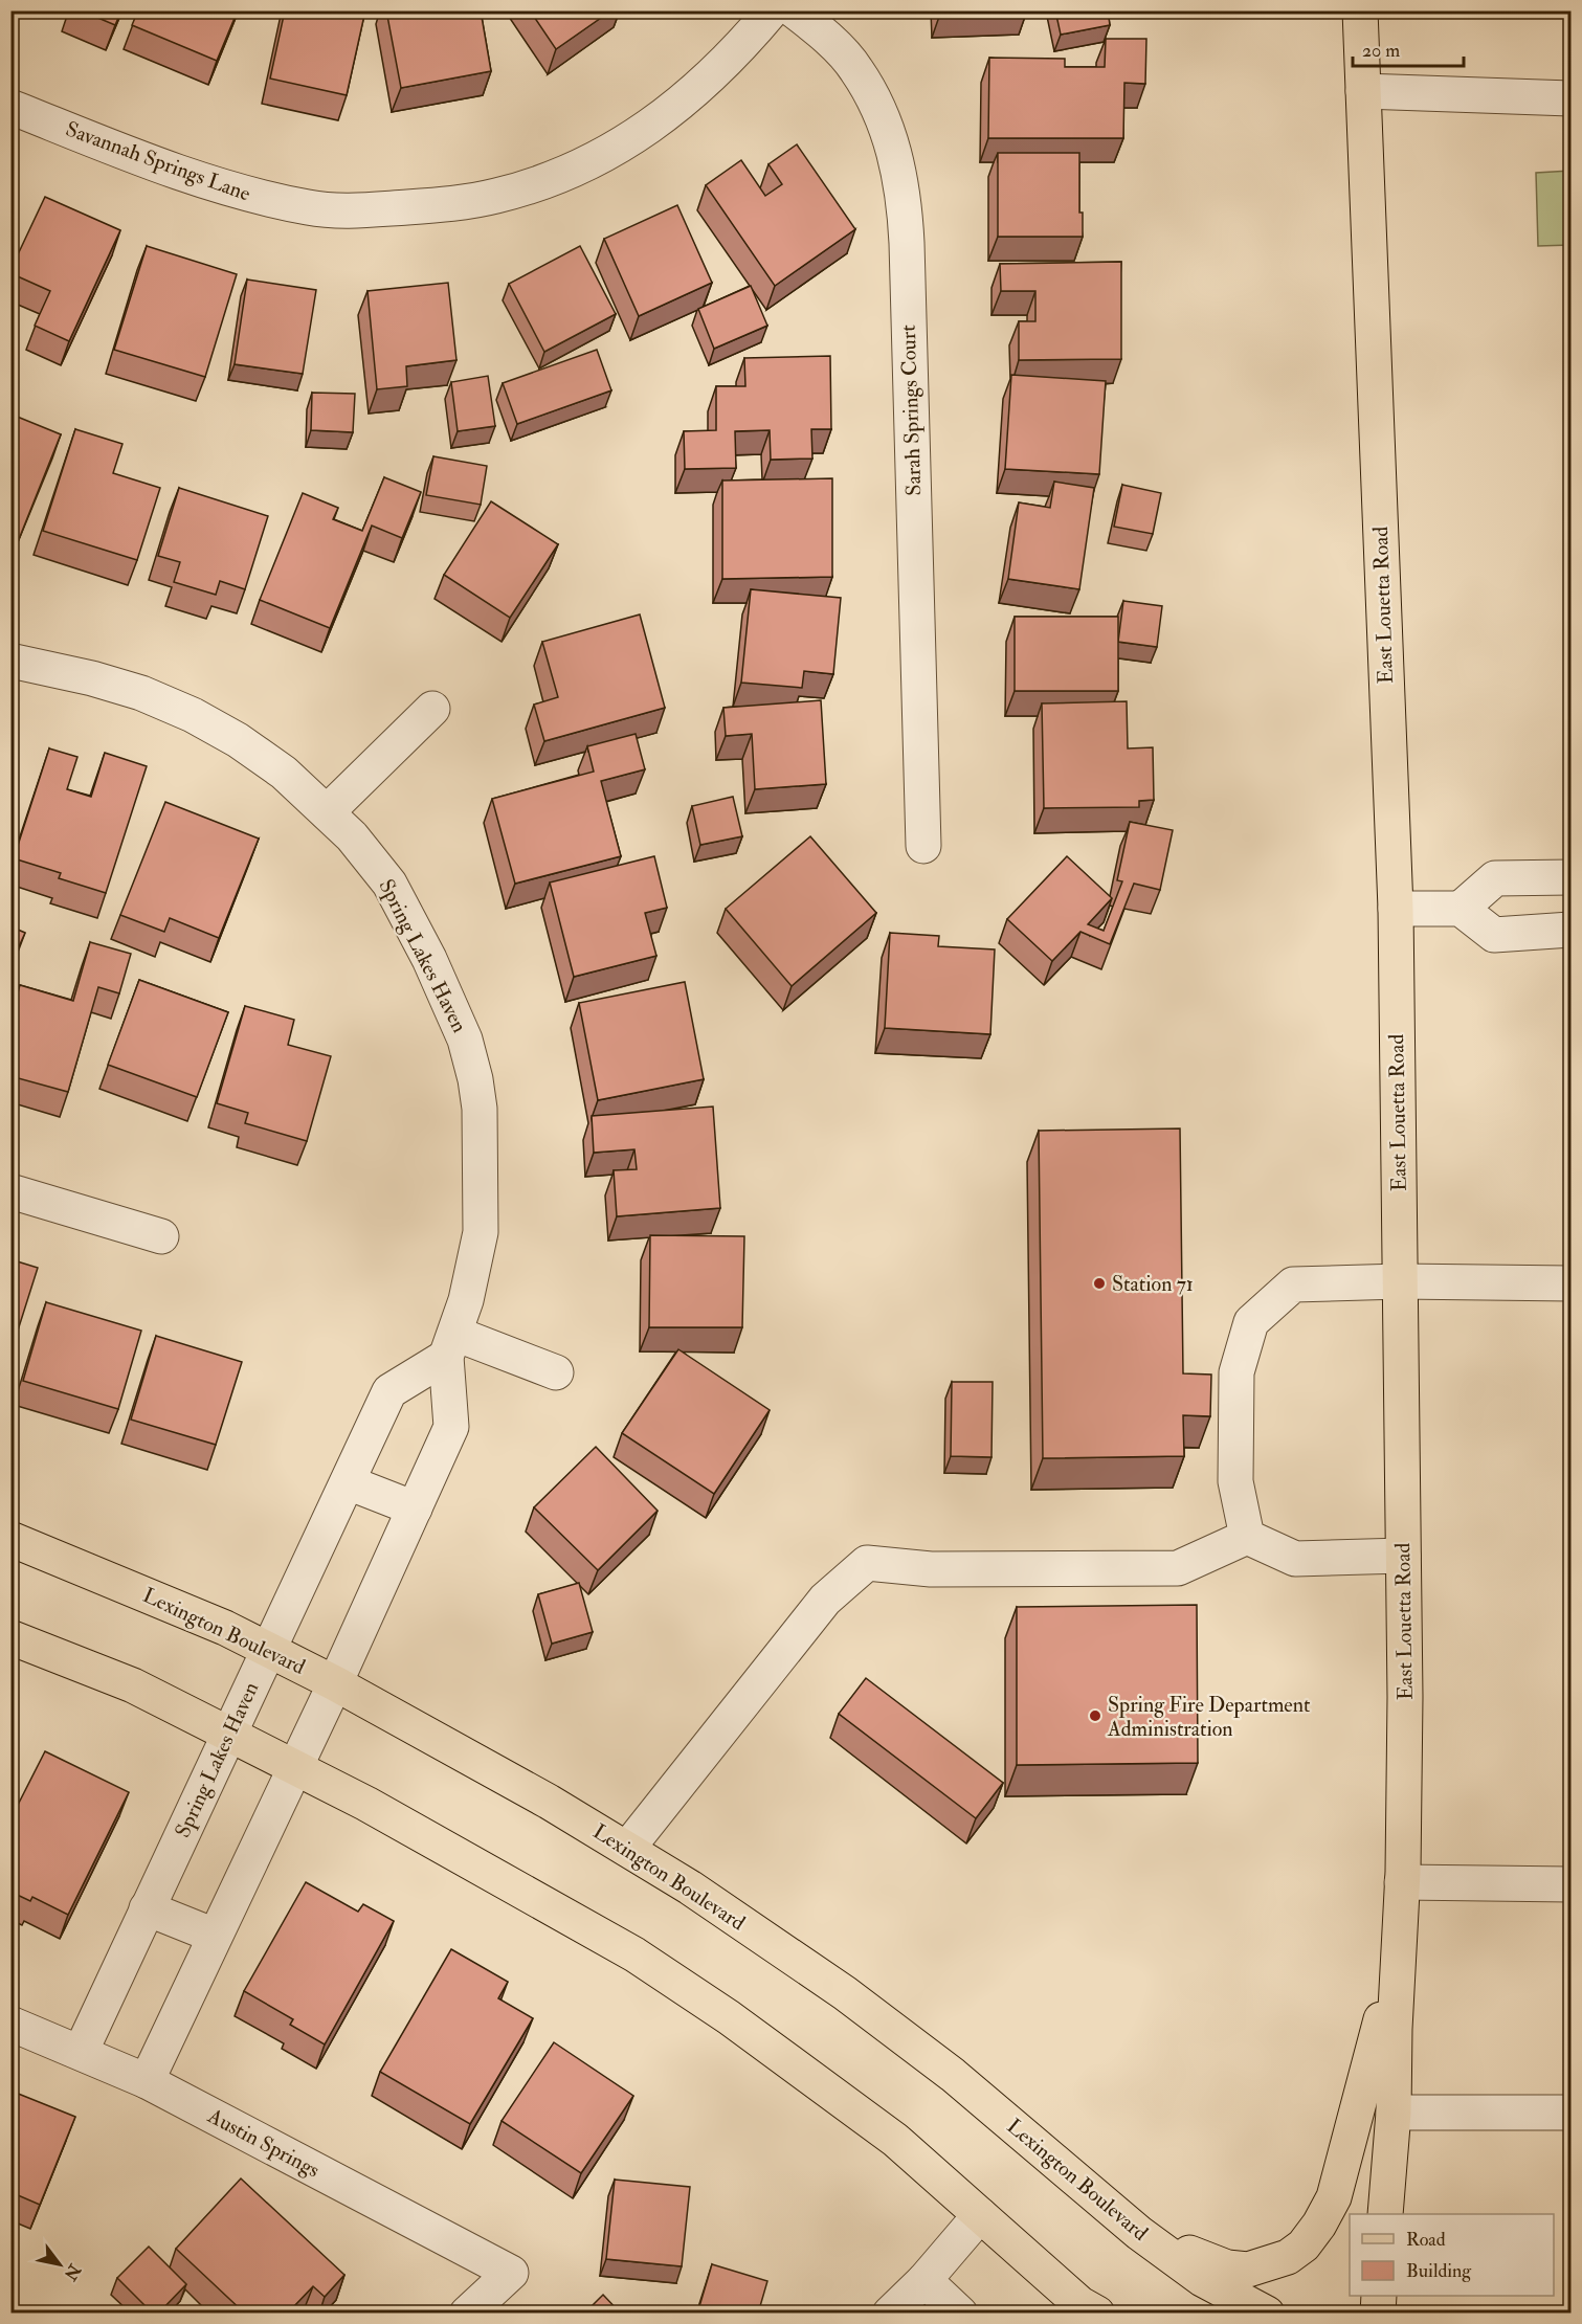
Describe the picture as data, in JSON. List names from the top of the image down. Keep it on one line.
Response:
{"streets":{"main road":["East Louetta Road","Lexington Boulevard"],"street":["Savannah Springs Lane","Sarah Springs Court","Spring Lakes Haven","Austin Springs"]},"crossings":[["Spring Lakes Haven","Lexington Boulevard"],["Spring Lakes Haven","Austin Springs"]],"places":["Station 71","Spring Fire Department Administration"],"legend":["Road","Building"],"scale_bar":"20 m","north":"bottom right"}
